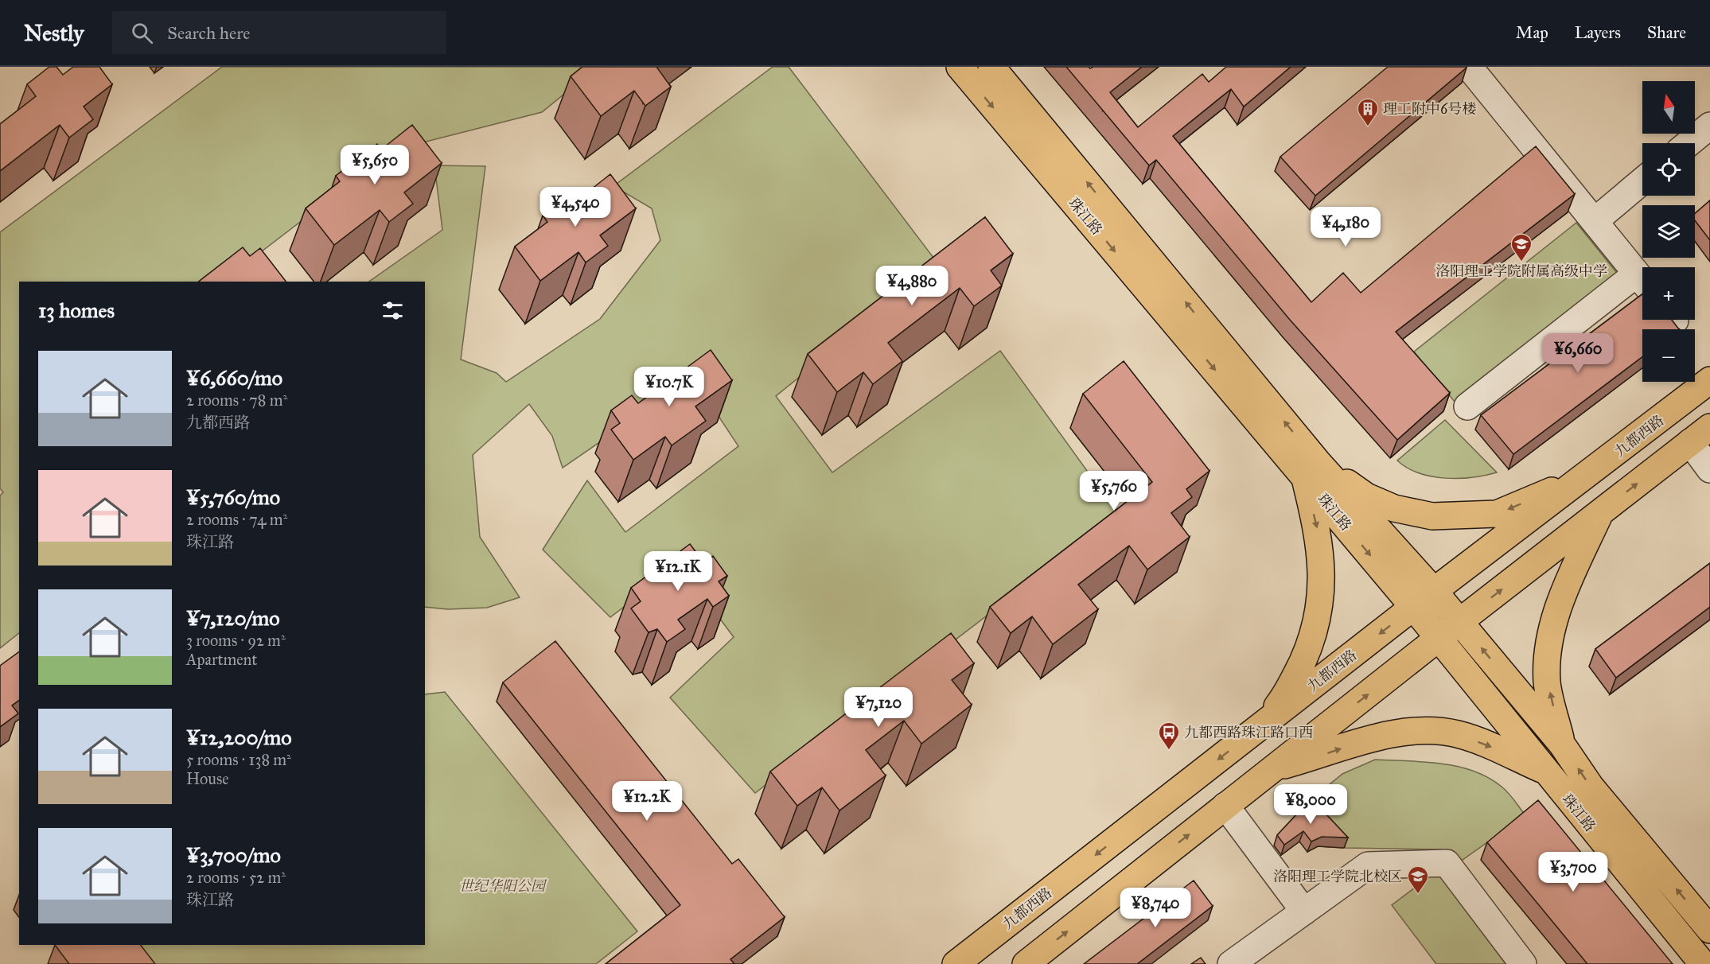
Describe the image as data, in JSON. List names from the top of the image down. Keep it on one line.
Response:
{"streets":{"main road":["珠江路","九都西路"]},"crossings":[["珠江路","九都西路"]],"parks":["世纪华阳公园"],"places":{"building":["理工附中6号楼"],"school or university":["洛阳理工学院附属高级中学","洛阳理工学院北校区"],"bus stop":["九都西路珠江路口西"]},"north":"top","page":{"header":"Nestly","search":"Search here","nav":["Map","Layers","Share"],"map_buttons":["+","−"],"price":["¥5,650","¥4,540","¥4,180","¥4,880","¥6,660","¥10.7K","¥5,760","¥12.1K","¥7,120","¥12.2K","¥8,000","¥3,700","¥8,740"],"heading":"13 homes","list":[{"name":"¥6,660/mo","note":"2 rooms · 78 m² · 九都西路"},{"name":"¥5,760/mo","note":"2 rooms · 74 m² · 珠江路"},{"name":"¥7,120/mo","note":"3 rooms · 92 m² · Apartment"},{"name":"¥12,200/mo","note":"5 rooms · 138 m² · House"},{"name":"¥3,700/mo","note":"2 rooms · 52 m² · 珠江路"}]}}
